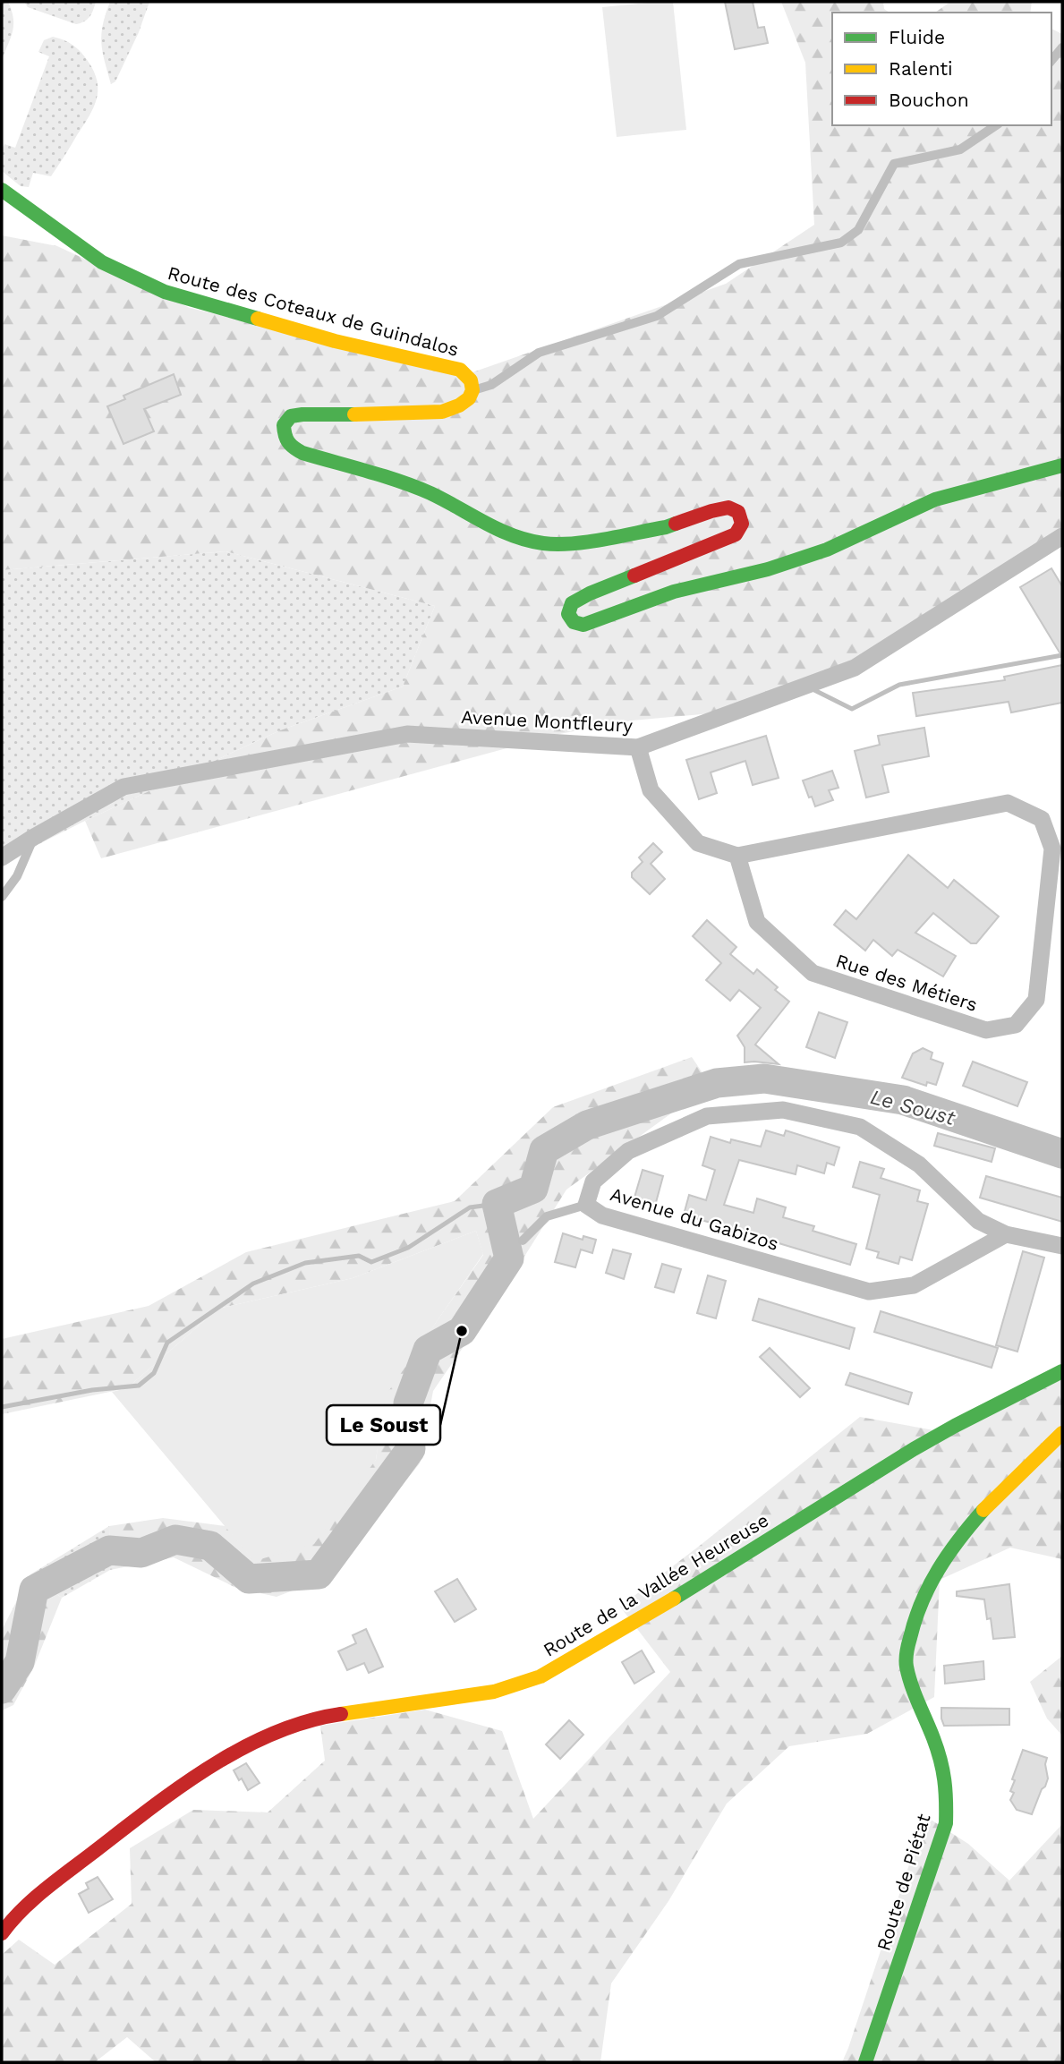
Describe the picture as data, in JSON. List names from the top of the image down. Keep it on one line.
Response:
{"streets":{"street":["Route des Coteaux de Guindalos","Avenue Montfleury","Rue des Métiers","Avenue du Gabizos","Route de la Vallée Heureuse","Route de Piétat"]},"crossings":[["Avenue Montfleury","Rue des Métiers"]],"water":["Le Soust"],"places":["Le Soust"],"legend":["Fluide","Ralenti","Bouchon"]}
